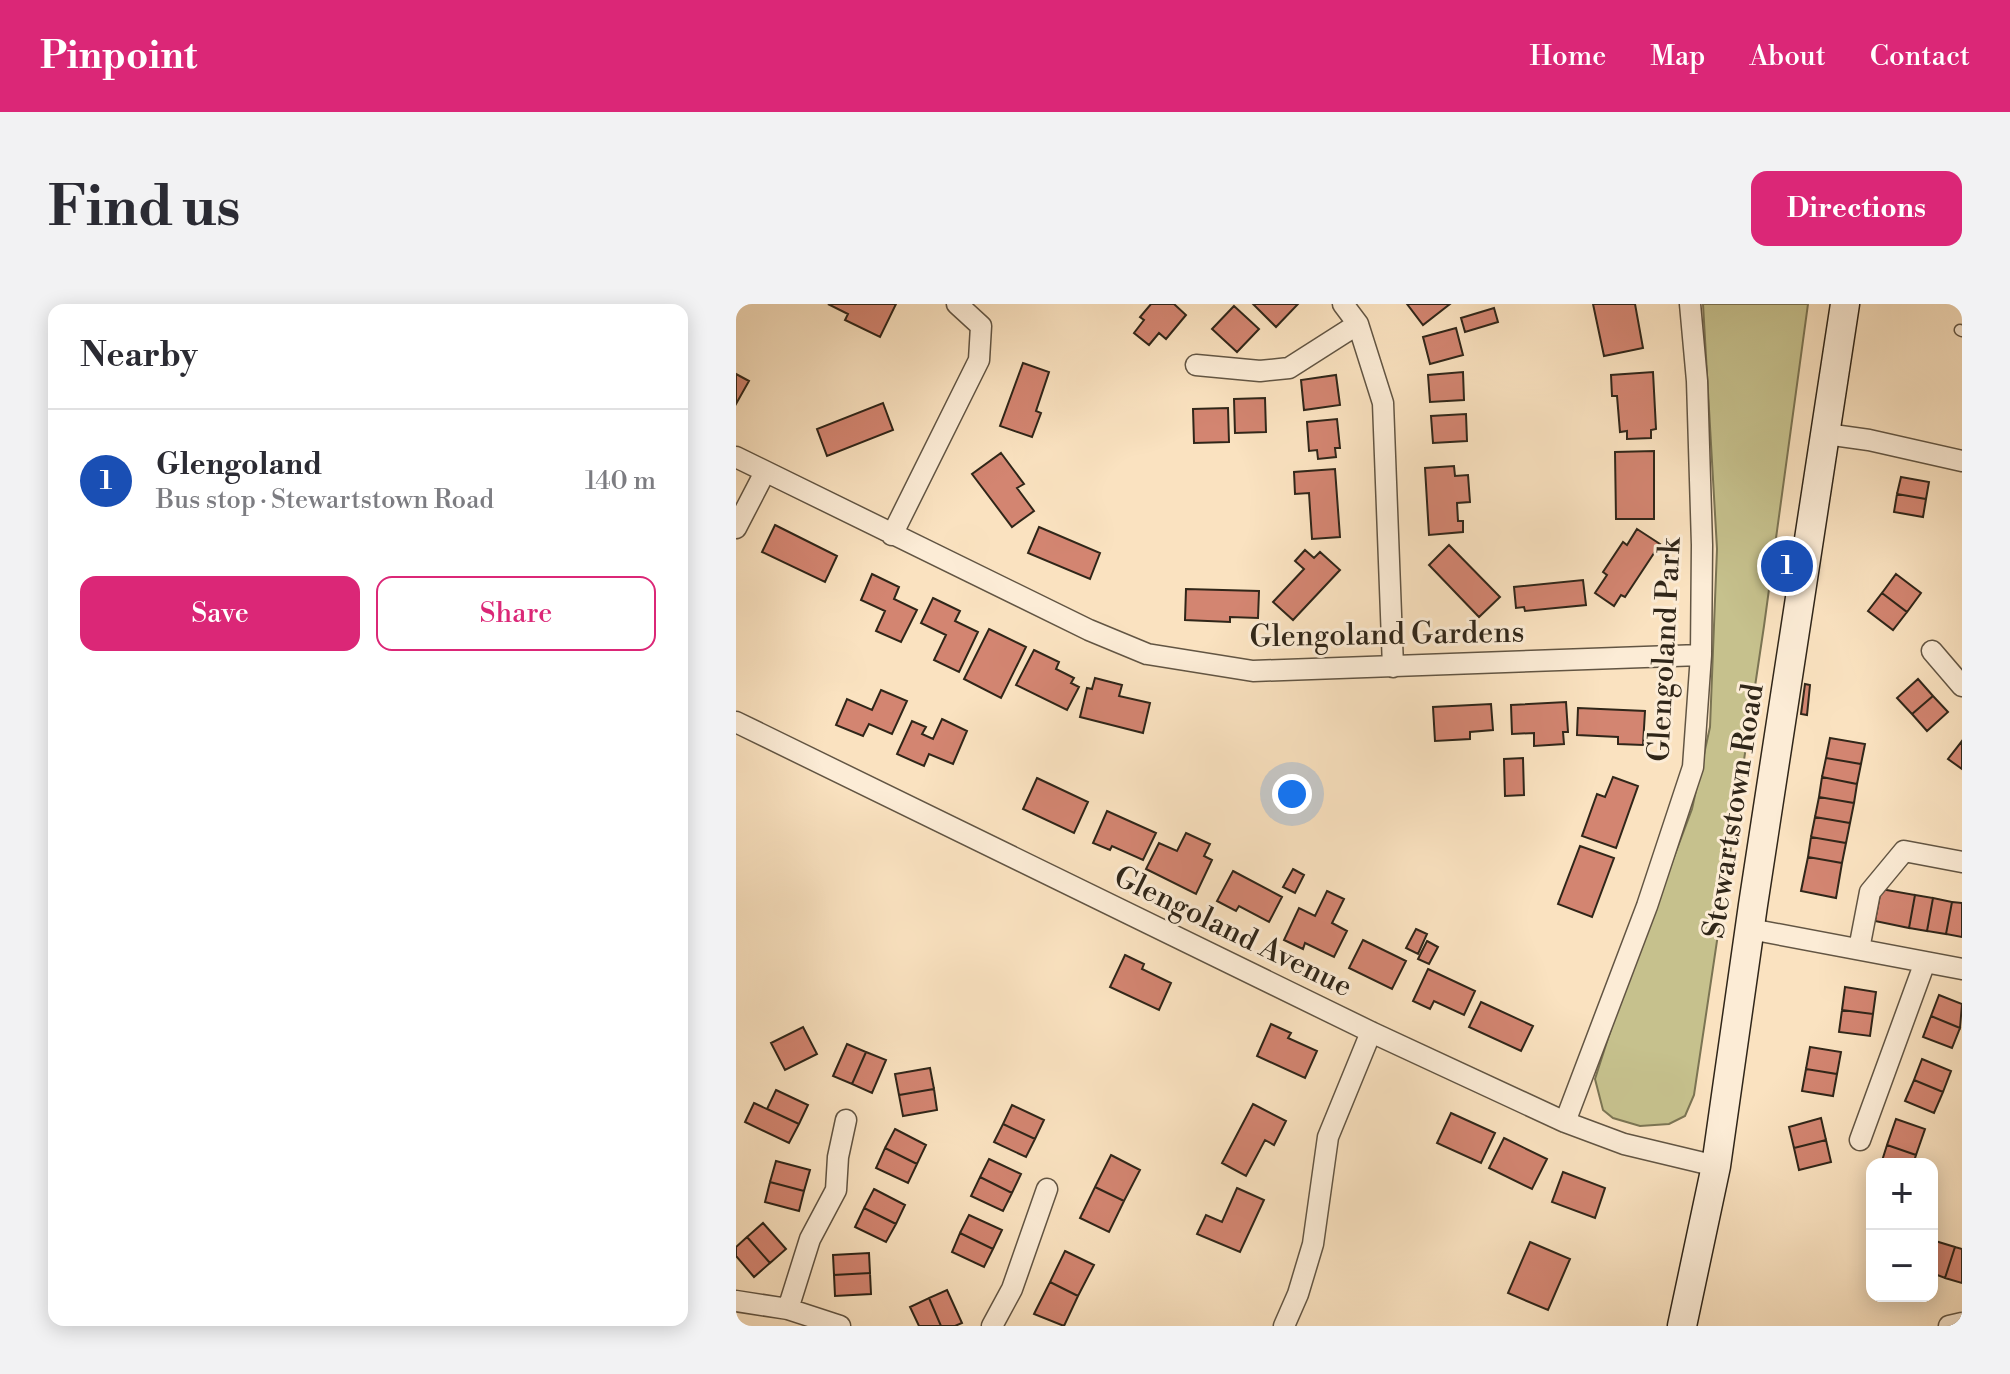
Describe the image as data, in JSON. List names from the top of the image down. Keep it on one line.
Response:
{"streets":{"main road":["Stewartstown Road"],"street":["Glengoland Gardens","Glengoland Park","Glengoland Avenue"]},"crossings":[["Glengoland Gardens","Glengoland Park"],["Glengoland Park","Glengoland Avenue"],["Stewartstown Road","Glengoland Avenue"]],"page":{"header":"Pinpoint","nav":["Home","Map","About","Contact"],"buttons":["Directions",["Save","Share"]],"title":"Find us","heading":"Nearby","list":[{"mark":"1","name":"Glengoland","note":"Bus stop · Stewartstown Road","value":"140 m"}],"pins":"1","map_buttons":["+","−"]}}
